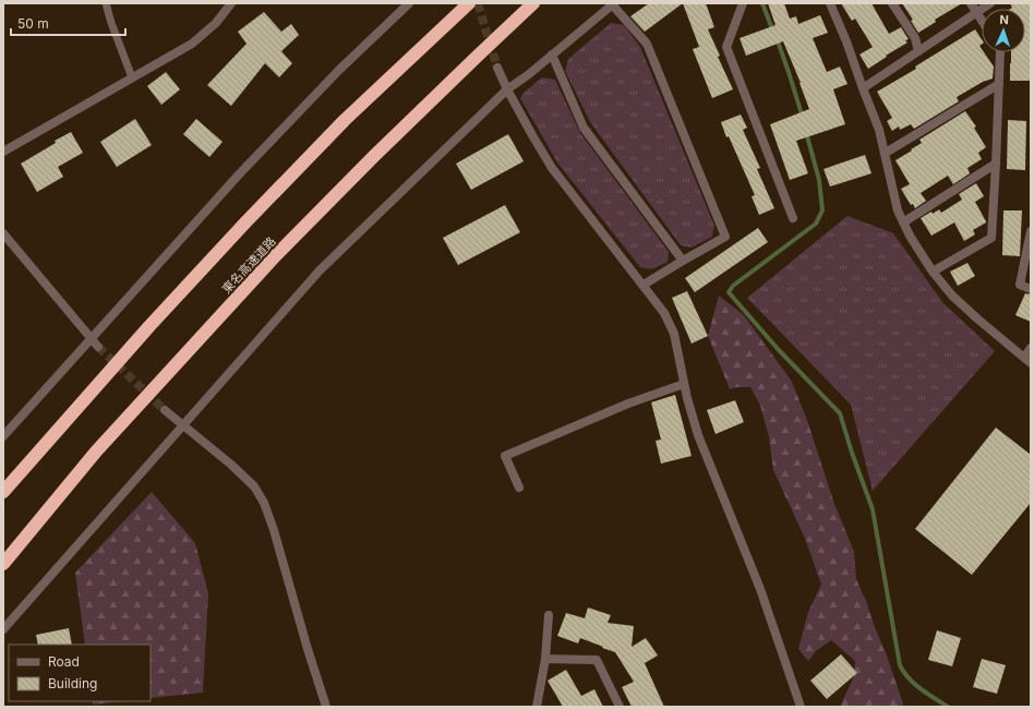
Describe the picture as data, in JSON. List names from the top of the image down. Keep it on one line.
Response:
{"streets":{"highway":["東名高速道路"]},"legend":["Road","Building"],"scale_bar":"50 m","north":"top"}
